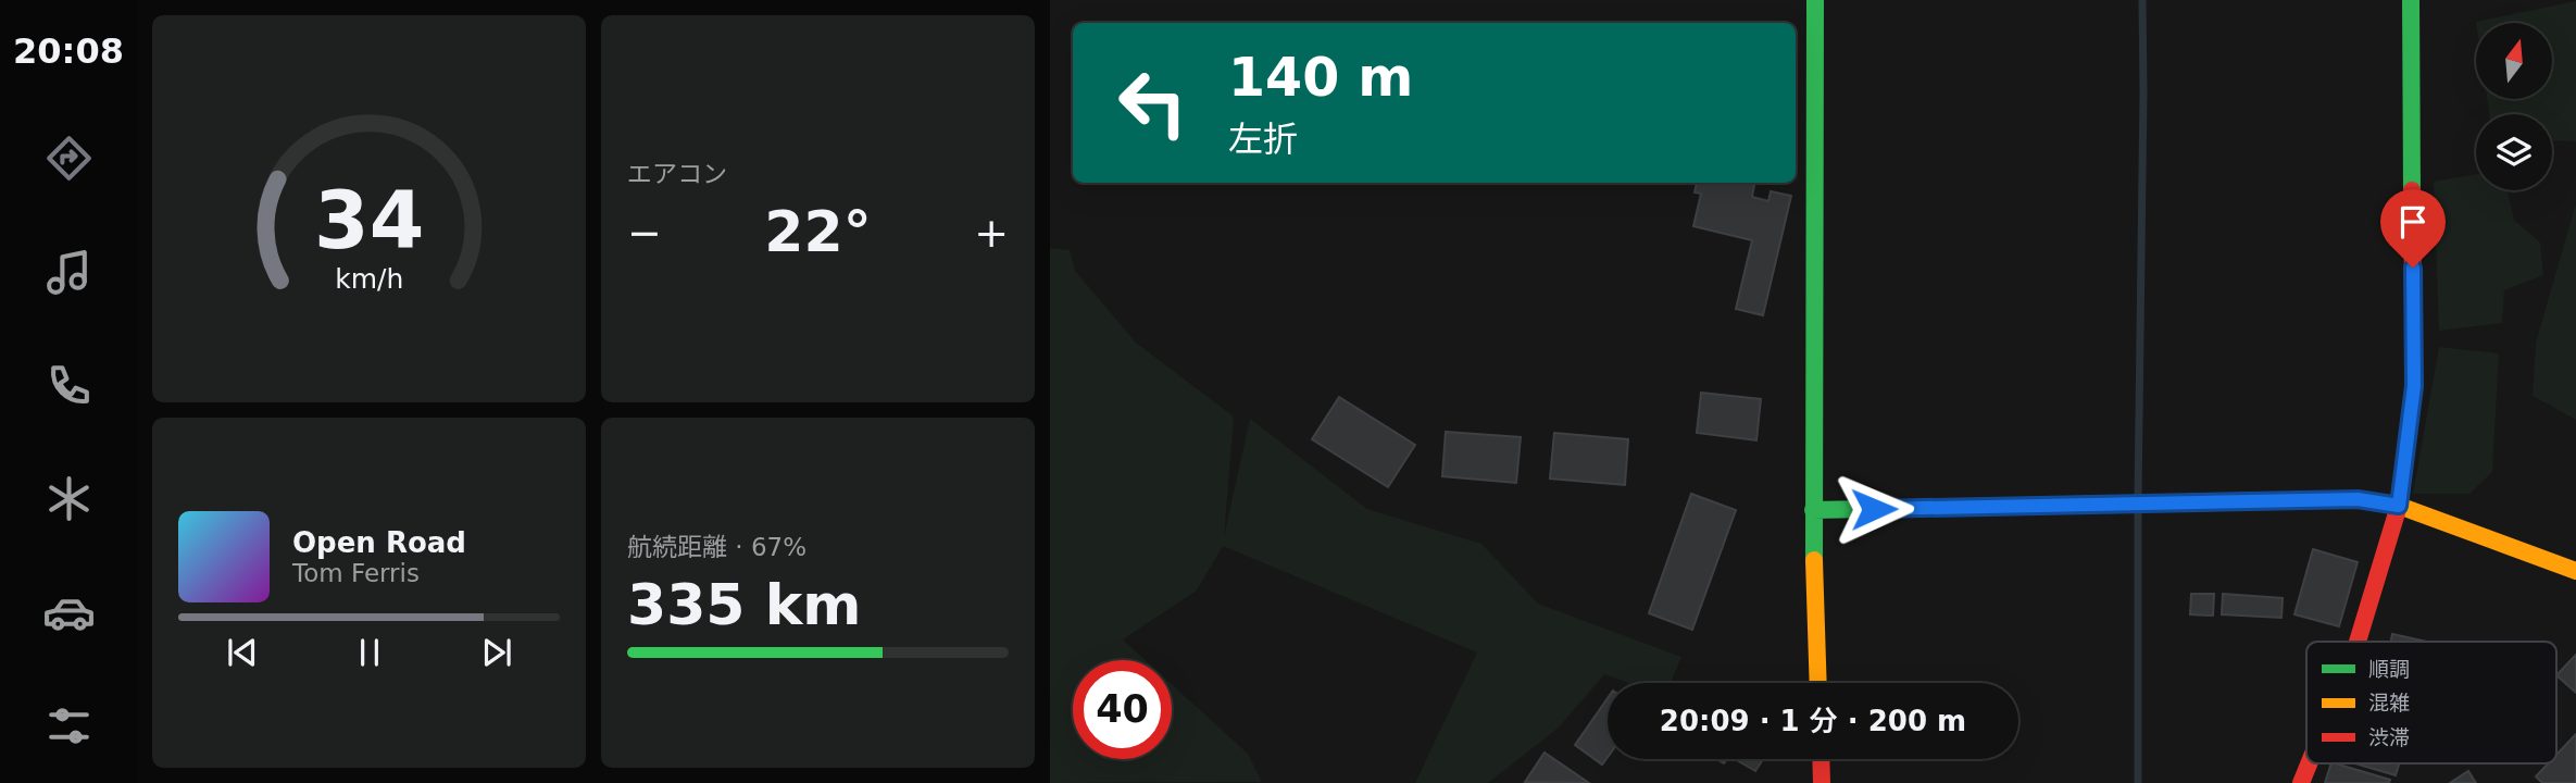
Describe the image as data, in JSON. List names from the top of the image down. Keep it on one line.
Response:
{"legend":["順調","混雑","渋滞"],"north":"top","page":{"tabs":"20:08","tile":["エアコン",["航続距離 · 67%","335 km"]],"turn":["140 m","左折"],"heat":["−","22°","+"],"song":["Open Road","Tom Ferris"],"limit":"40","trip":"20:09 · 1 分 · 200 m","gauge":["34","km/h"]}}
